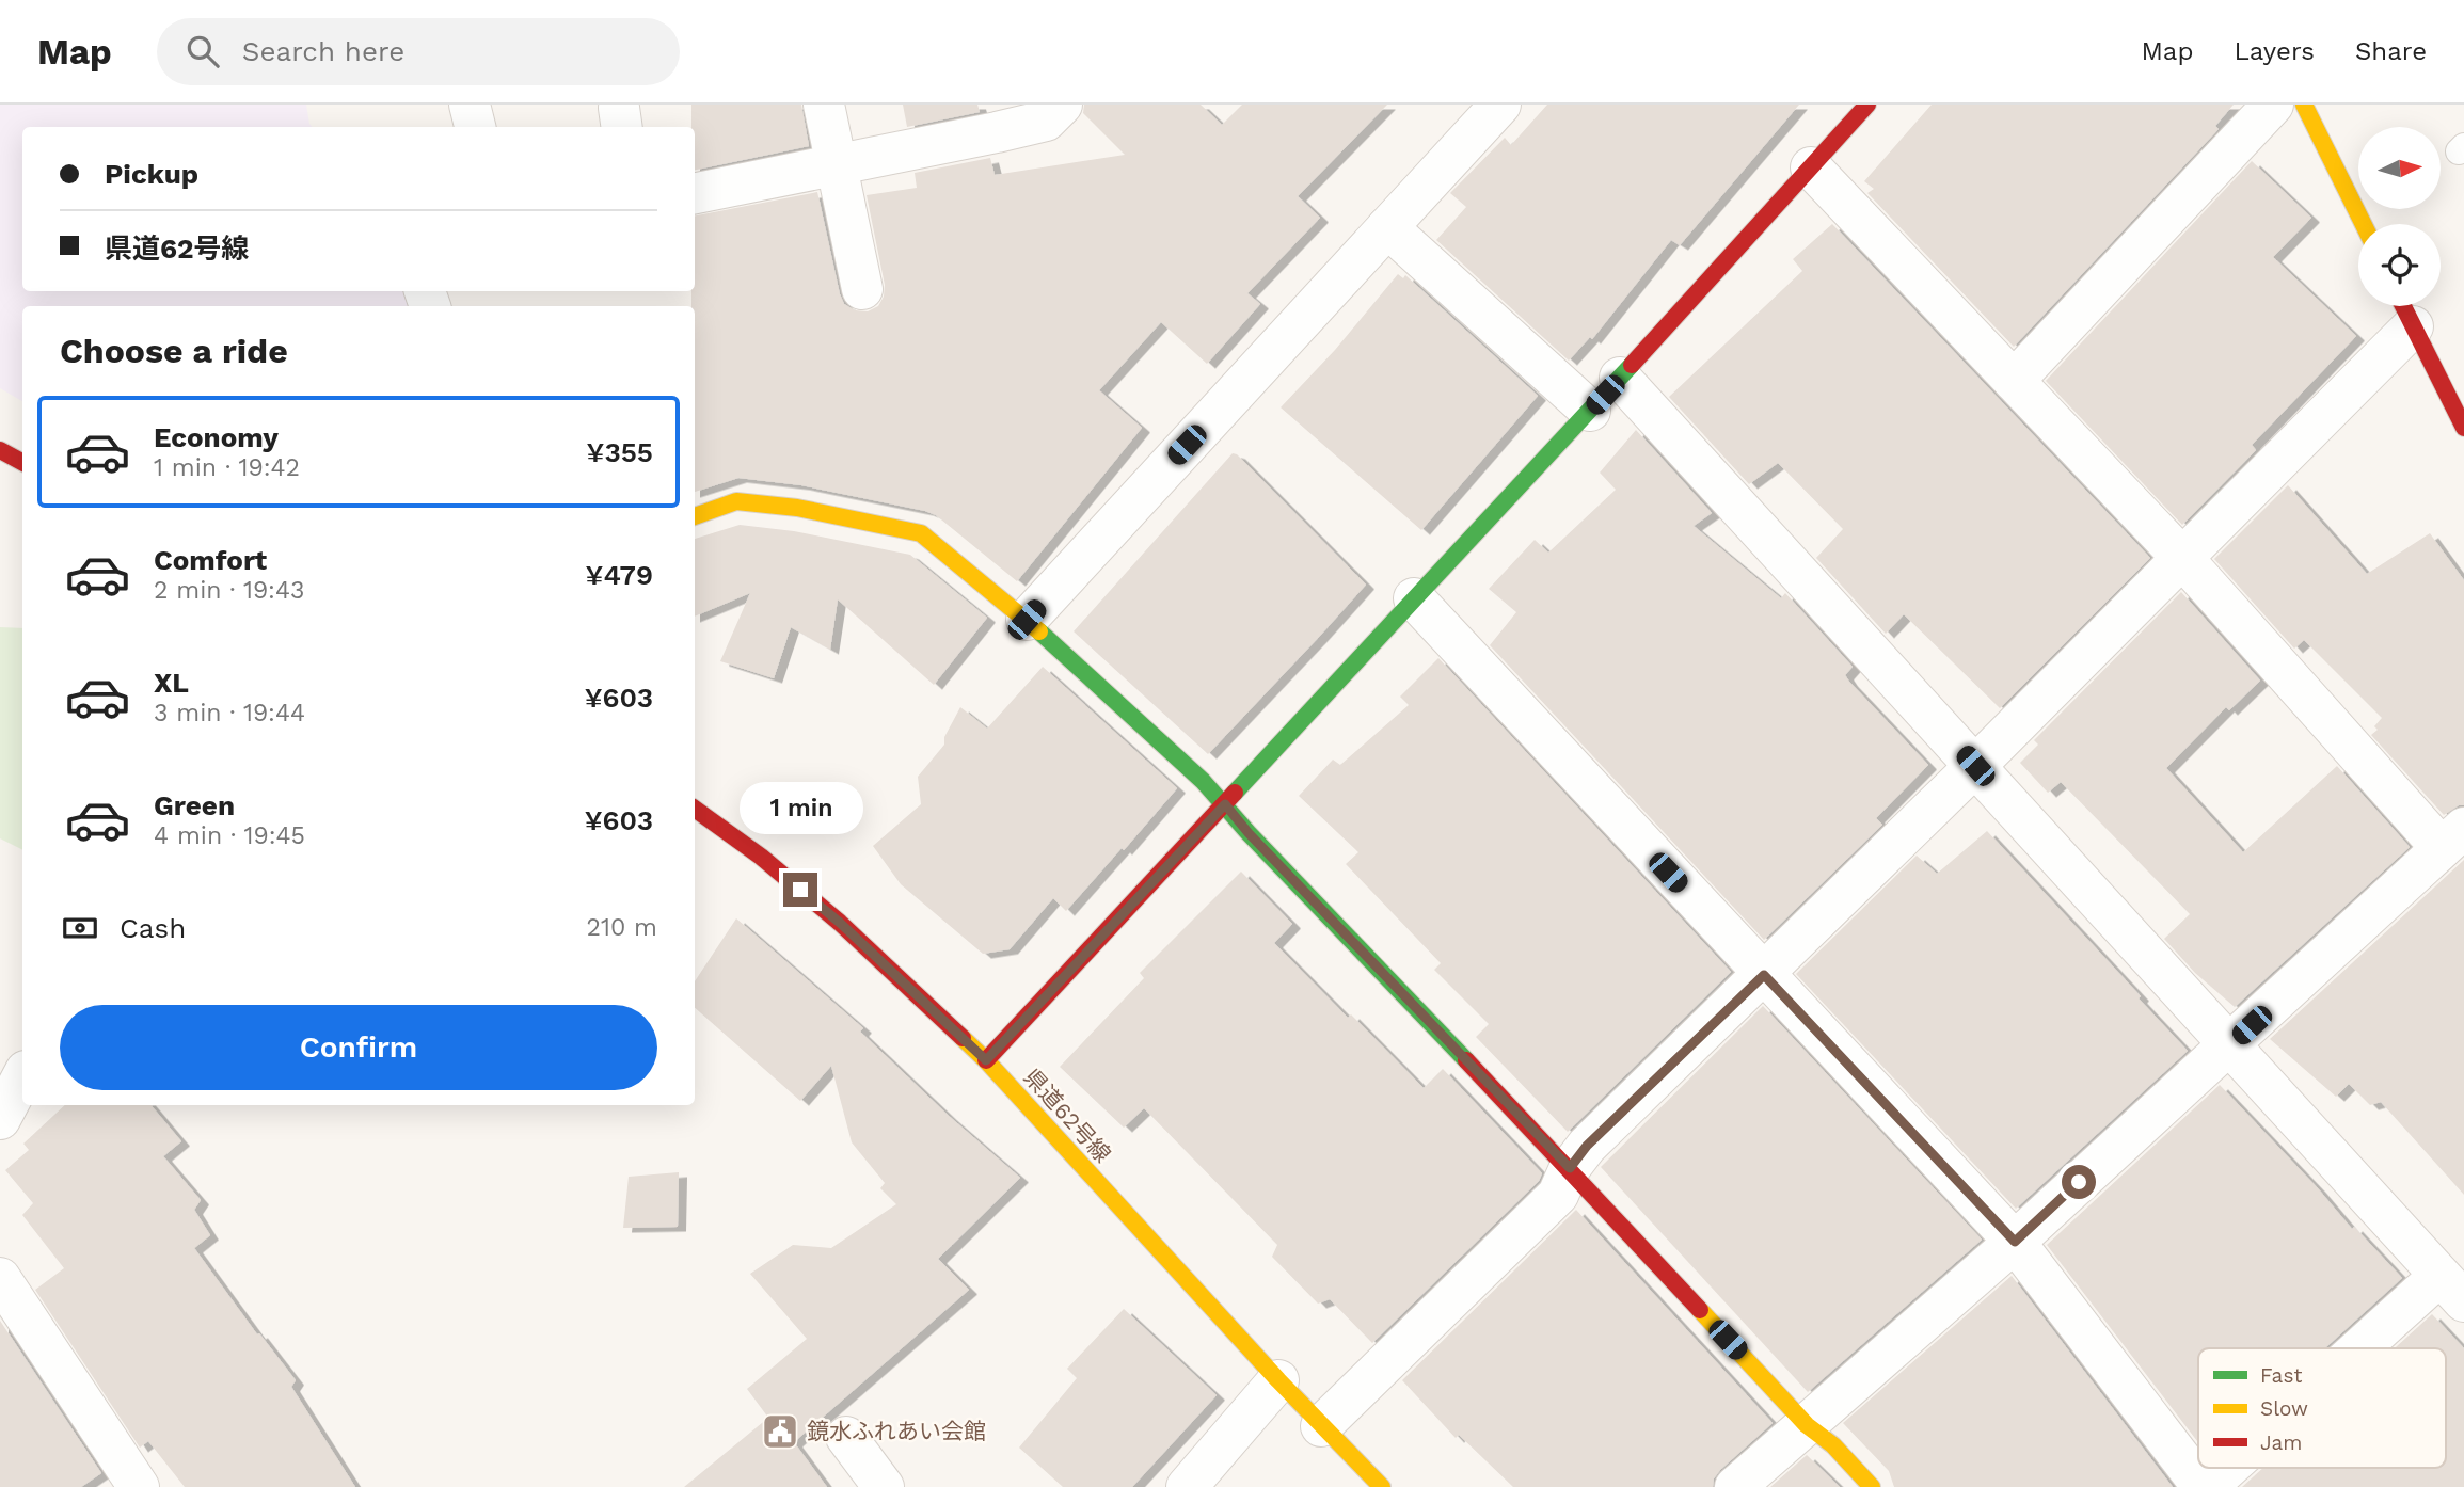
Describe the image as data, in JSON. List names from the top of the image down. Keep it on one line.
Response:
{"streets":{"street":["県道62号線"]},"places":{"public building":["鏡水ふれあい会館"]},"legend":["Fast","Slow","Jam"],"north":"right","page":{"header":"Map","search":"Search here","nav":["Map","Layers","Share"],"banner":["Pickup","県道62号線"],"heading":"Choose a ride","list":[{"name":"Economy","note":"1 min · 19:42","value":"¥355"},{"name":"Comfort","note":"2 min · 19:43","value":"¥479"},{"name":"XL","note":"3 min · 19:44","value":"¥603"},{"name":"Green","note":"4 min · 19:45","value":"¥603"}],"bubble":"1 min","pay":["Cash","210 m"],"buttons":"Confirm"}}
